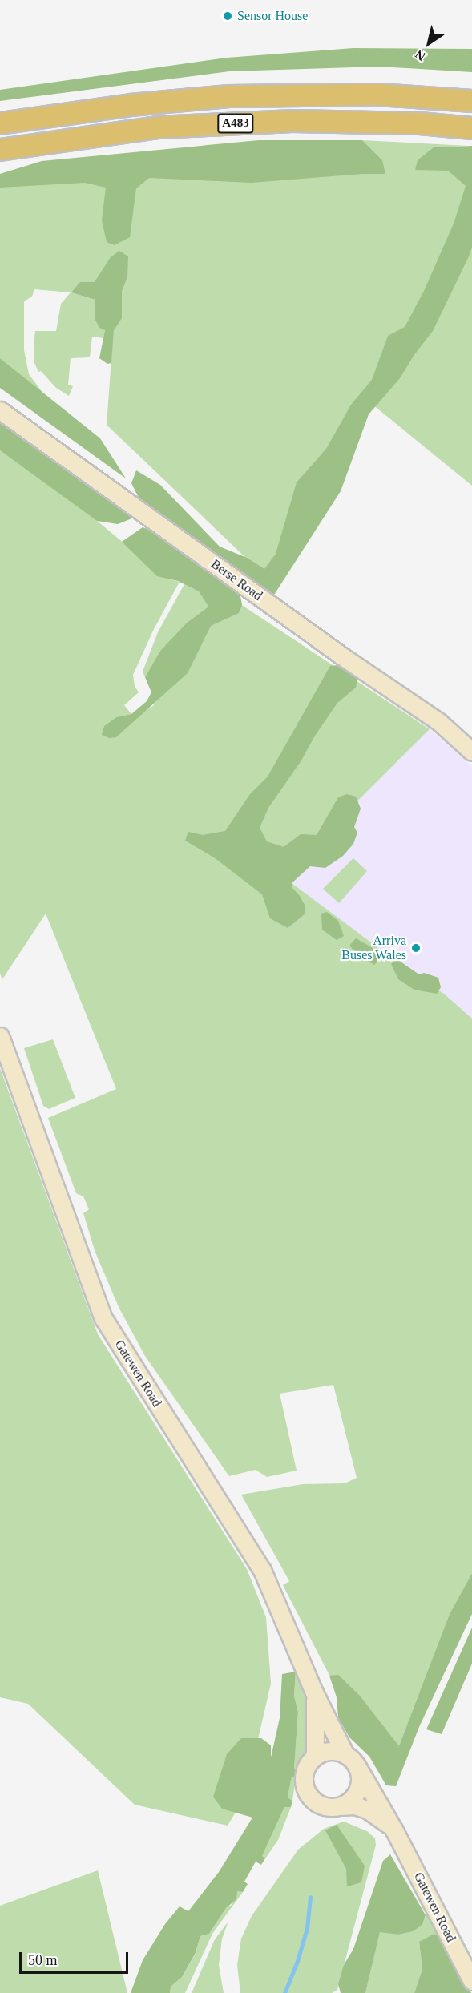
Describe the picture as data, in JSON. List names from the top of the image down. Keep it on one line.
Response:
{"streets":{"highway":["A483"],"main road":["Berse Road","Gatewen Road"]},"places":["Sensor House","Arriva Buses Wales"],"scale_bar":"50 m","north":"bottom left"}
